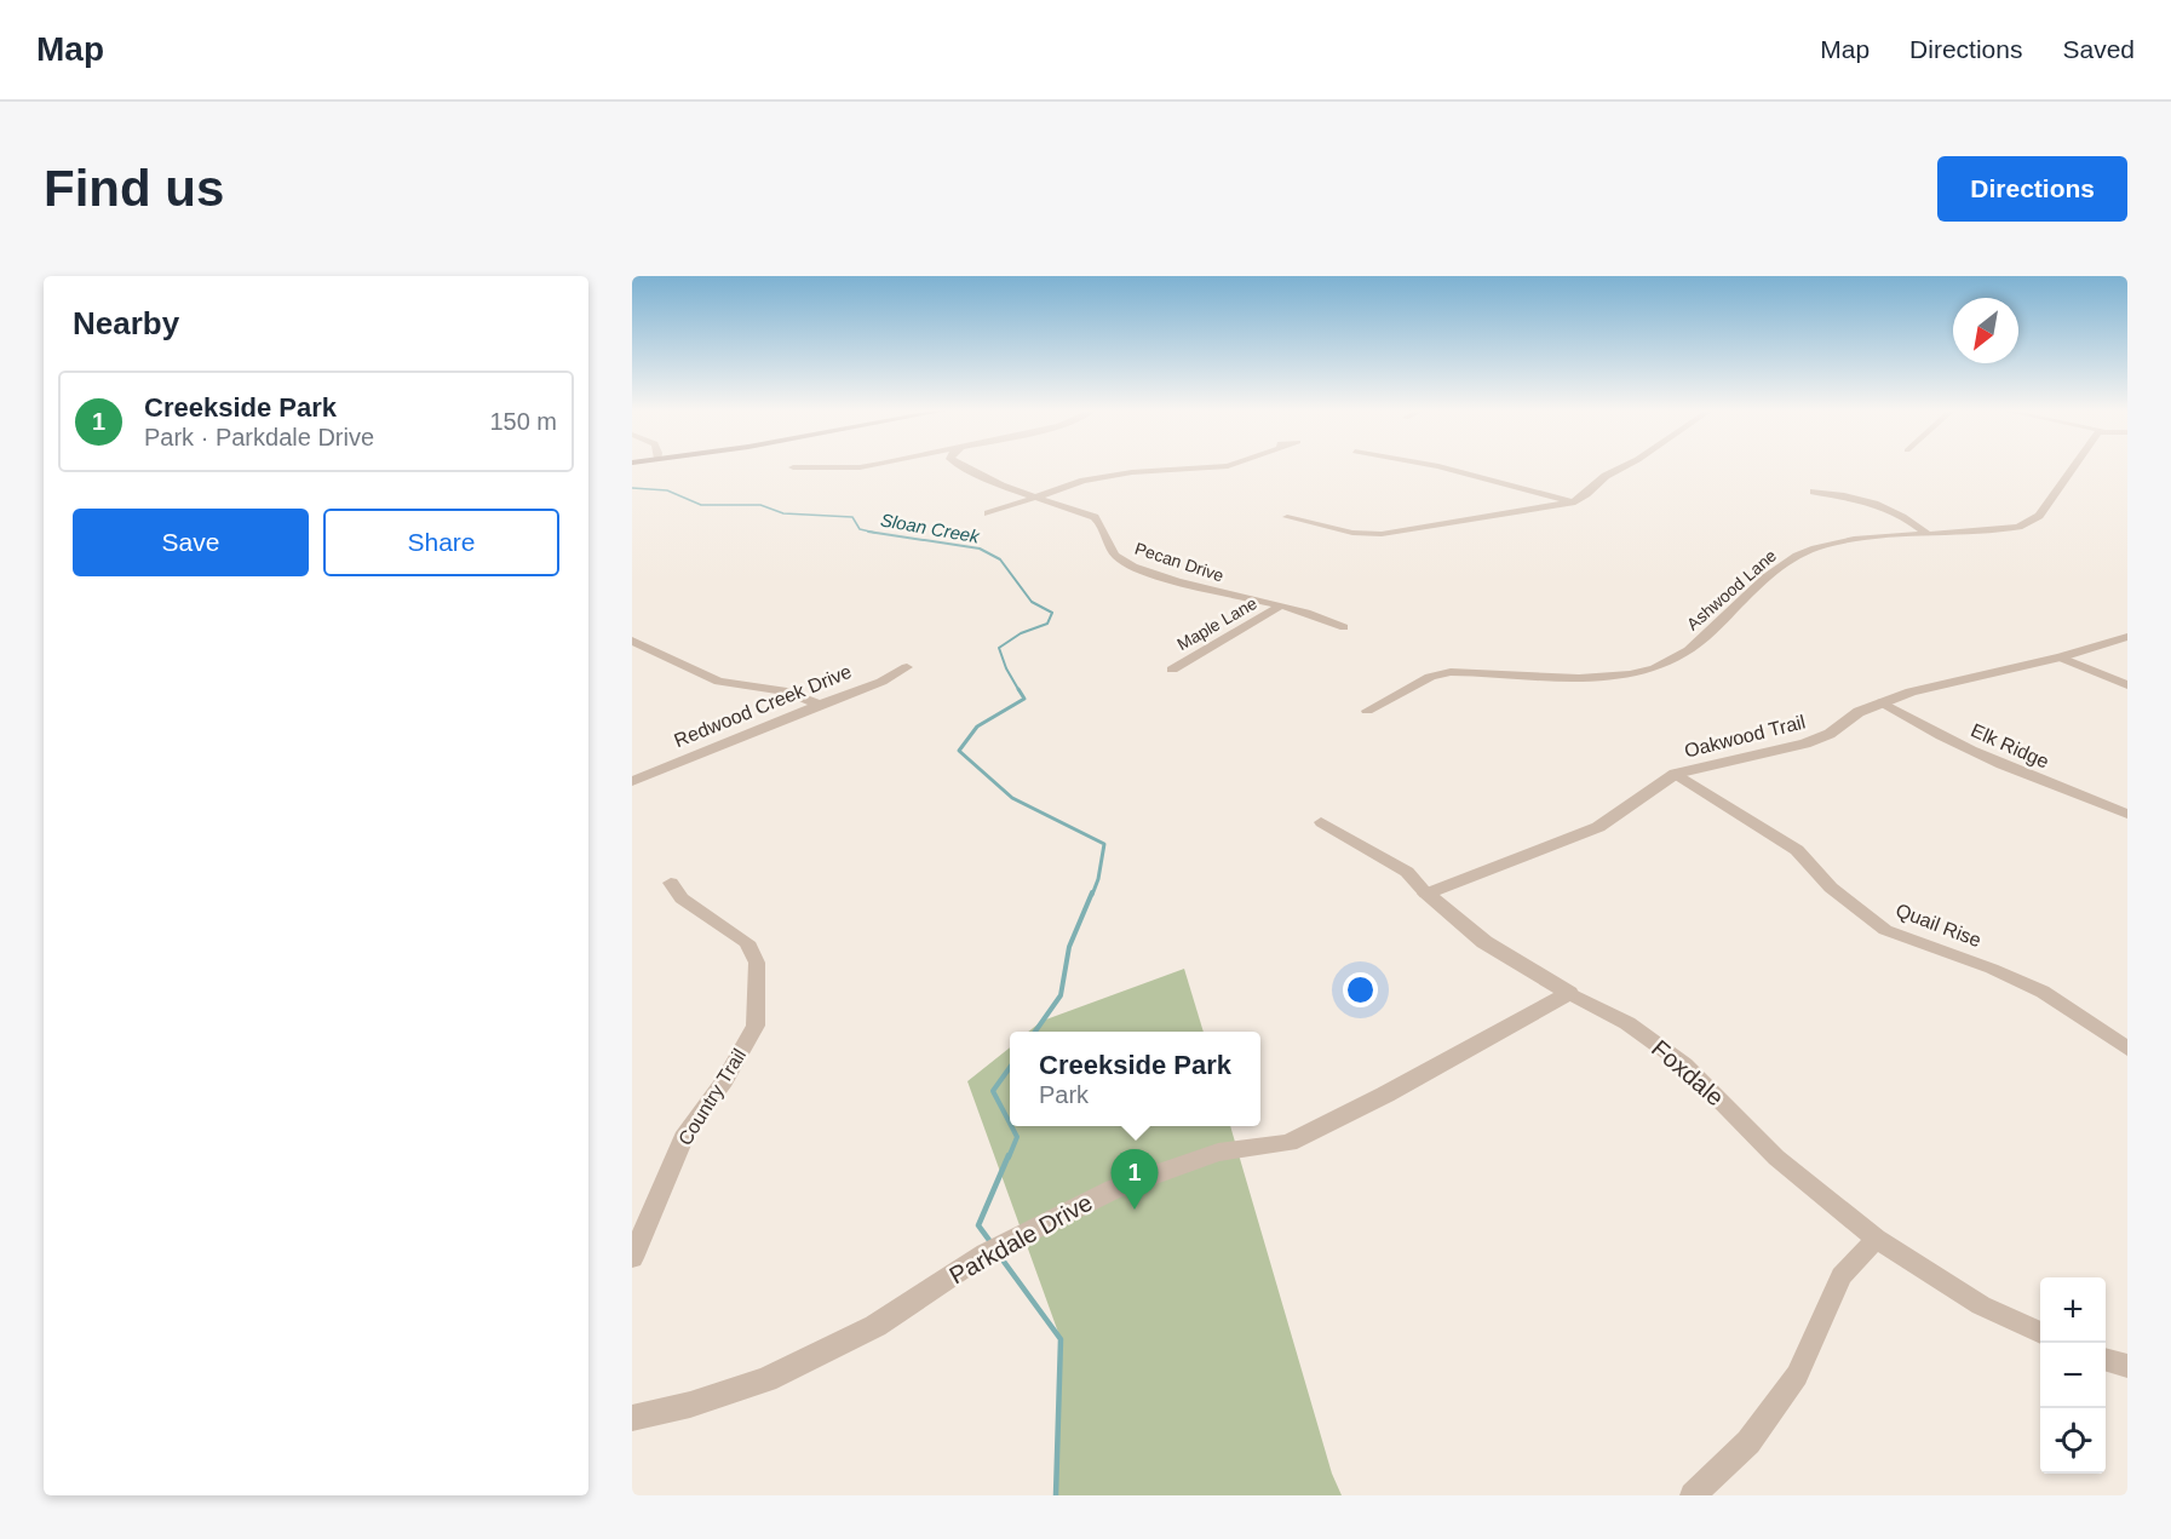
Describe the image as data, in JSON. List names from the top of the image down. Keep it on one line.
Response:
{"streets":{"street":["Pecan Drive","Ashwood Lane","Maple Lane","Redwood Creek Drive","Oakwood Trail","Elk Ridge","Quail Rise","Foxdale","Country Trail","Parkdale Drive"]},"crossings":[["Pecan Drive","Maple Lane"],["Oakwood Trail","Elk Ridge"],["Oakwood Trail","Quail Rise"],["Oakwood Trail","Foxdale"],["Foxdale","Parkdale Drive"]],"water":["Sloan Creek"],"north":"bottom left","page":{"header":"Map","nav":["Map","Directions","Saved"],"buttons":["Directions",["Save","Share"]],"title":"Find us","heading":"Nearby","list":[{"mark":"1","name":"Creekside Park","note":"Park · Parkdale Drive","value":"150 m"}],"popup":["Creekside Park","Park"],"pins":"1","map_buttons":["+","−"]}}
